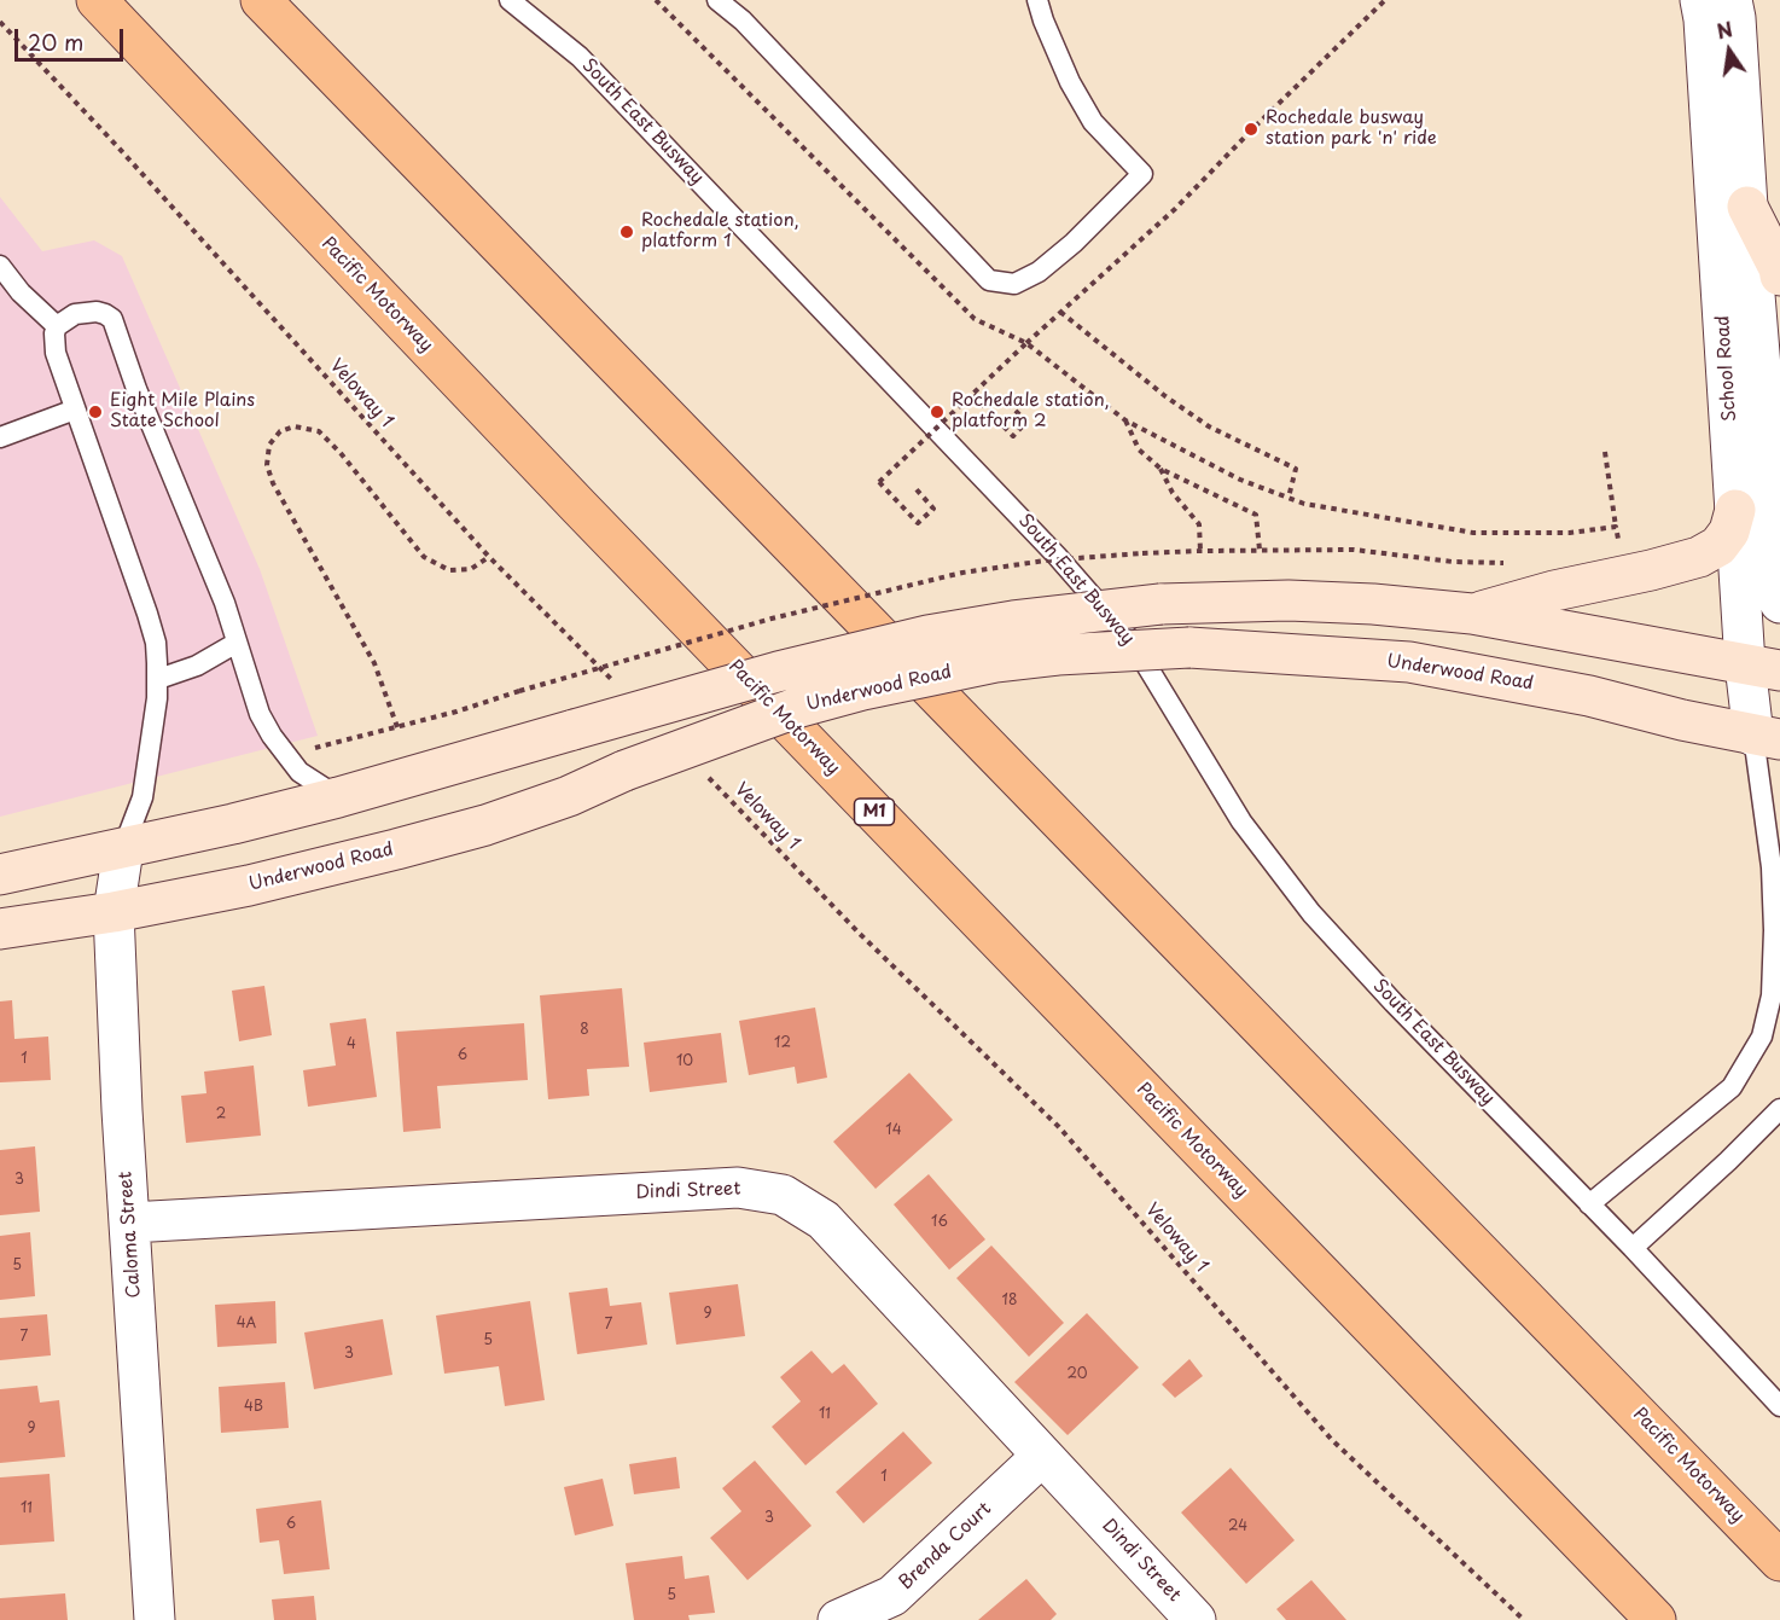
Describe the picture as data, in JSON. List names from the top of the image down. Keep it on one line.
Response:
{"streets":{"highway":["Pacific Motorway","M1"],"main road":["Underwood Road"],"street":["School Road","Dindi Street","Caloma Street","Brenda Court"],"lane":["South East Busway"],"path":["Veloway 1"]},"crossings":[["School Road","Underwood Road"],["Underwood Road","Caloma Street"],["Dindi Street","Caloma Street"],["Dindi Street","Brenda Court"]],"places":["Rochedale busway station park 'n' ride","Rochedale station, platform 1","Eight Mile Plains State School","Rochedale station, platform 2"],"house_numbers":["8","12","4","6","1","10","2","14","3","16","5","18","9","4A","7","7","5","3","20","4B","11","9","1","11","3","6","24","5"],"scale_bar":"20 m","north":"top"}
